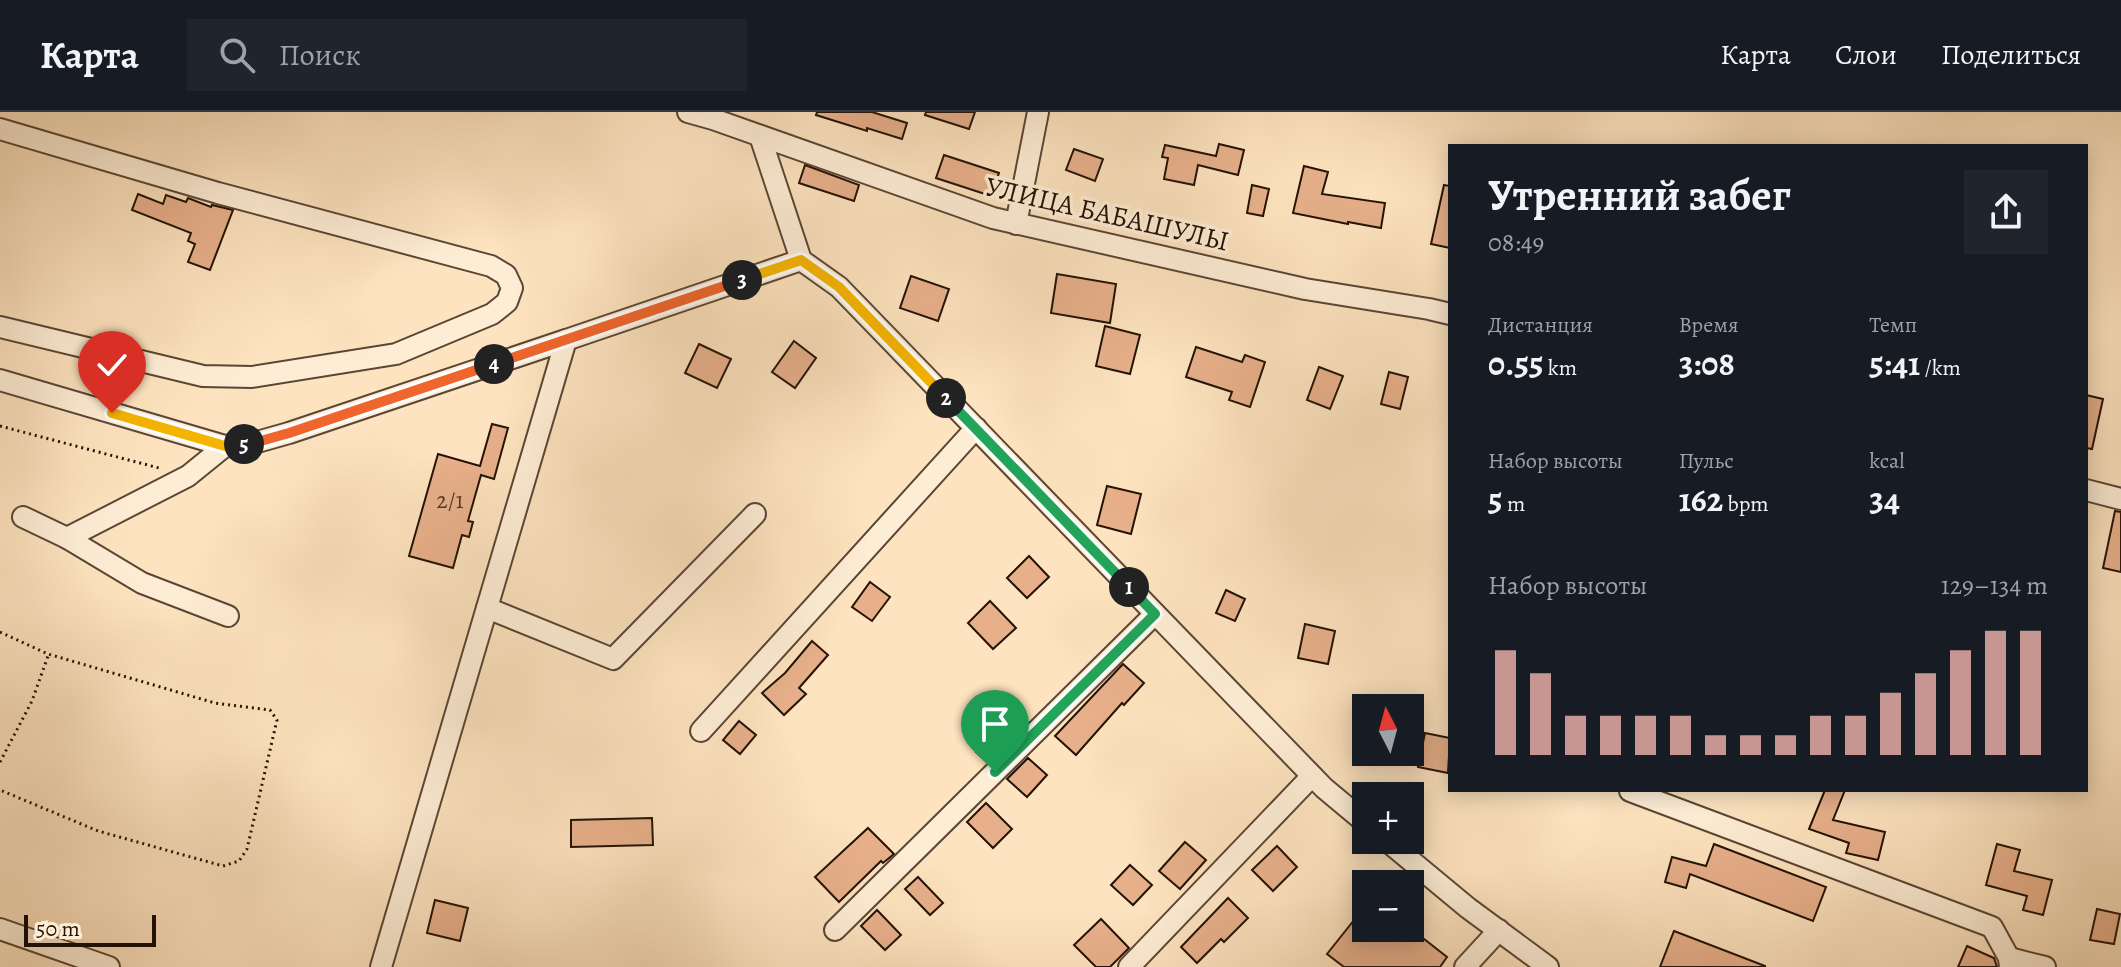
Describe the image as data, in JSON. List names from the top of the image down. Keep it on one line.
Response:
{"streets":{"street":["УЛИЦА БАБАШУЛЫ"]},"house_numbers":["2/1"],"scale_bar":"50 m","north":"top","page":{"header":"Карта","search":"Поиск","nav":["Карта","Слои","Поделиться"],"heading":["Утренний забег","08:49"],"pins":["3","4","2","5","1"],"stats":[["Дистанция","0.55 km"],["Время","3:08"],["Темп","5:41 /km"],["Набор высоты","5 m"],["Пульс","162 bpm"],["kcal","34"]],"chart":["Набор высоты","129–134 m"],"map_buttons":["+","−"],"scale":"50 m"}}
